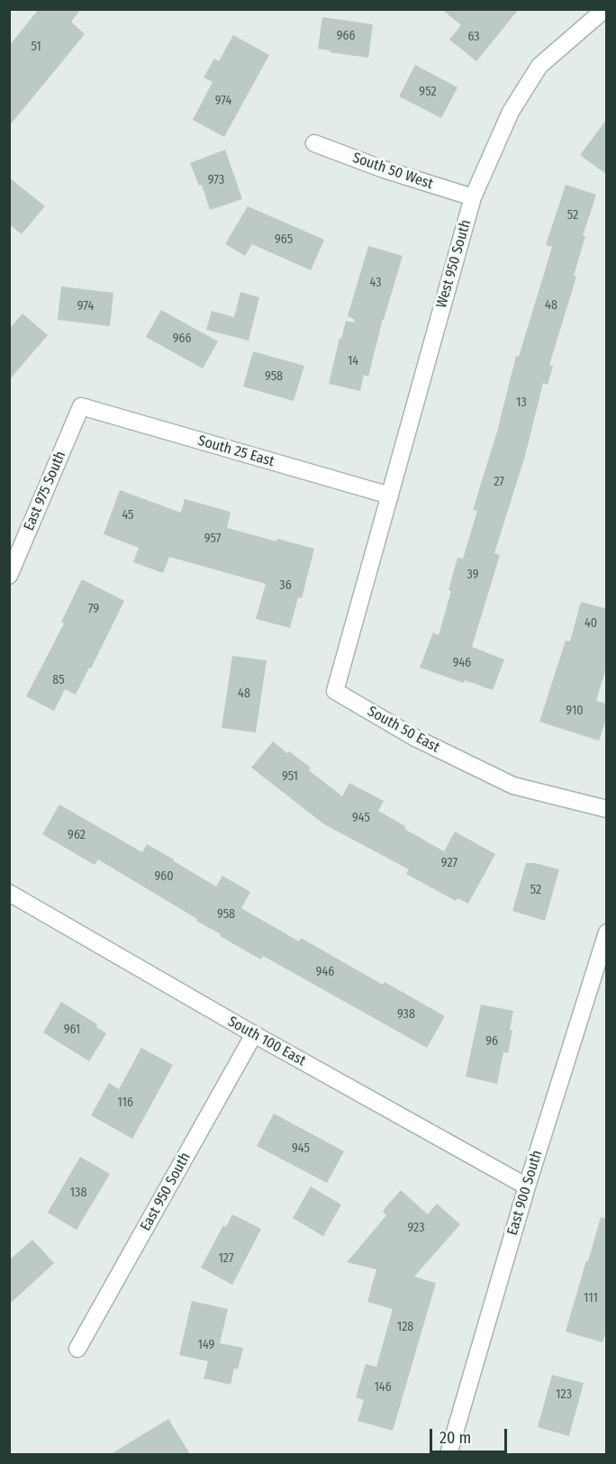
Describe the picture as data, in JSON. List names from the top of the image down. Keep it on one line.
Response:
{"streets":{"street":["South 50 West","West 950 South","South 25 East","East 975 South","South 50 East","South 100 East","East 950 South","East 900 South"]},"crossings":[["South 50 West","West 950 South"],["West 950 South","South 25 East"],["West 950 South","South 50 East"],["South 25 East","East 975 South"],["South 100 East","East 950 South"],["South 100 East","East 900 South"]],"house_numbers":["966","63","51","952","974","973","52","965","43","48","974","966","14","958","13","27","45","957","39","36","79","40","946","85","48","910","951","945","962","927","960","52","958","946","938","961","96","116","945","138","923","127","111","128","149","146","123"],"scale_bar":"20 m"}
